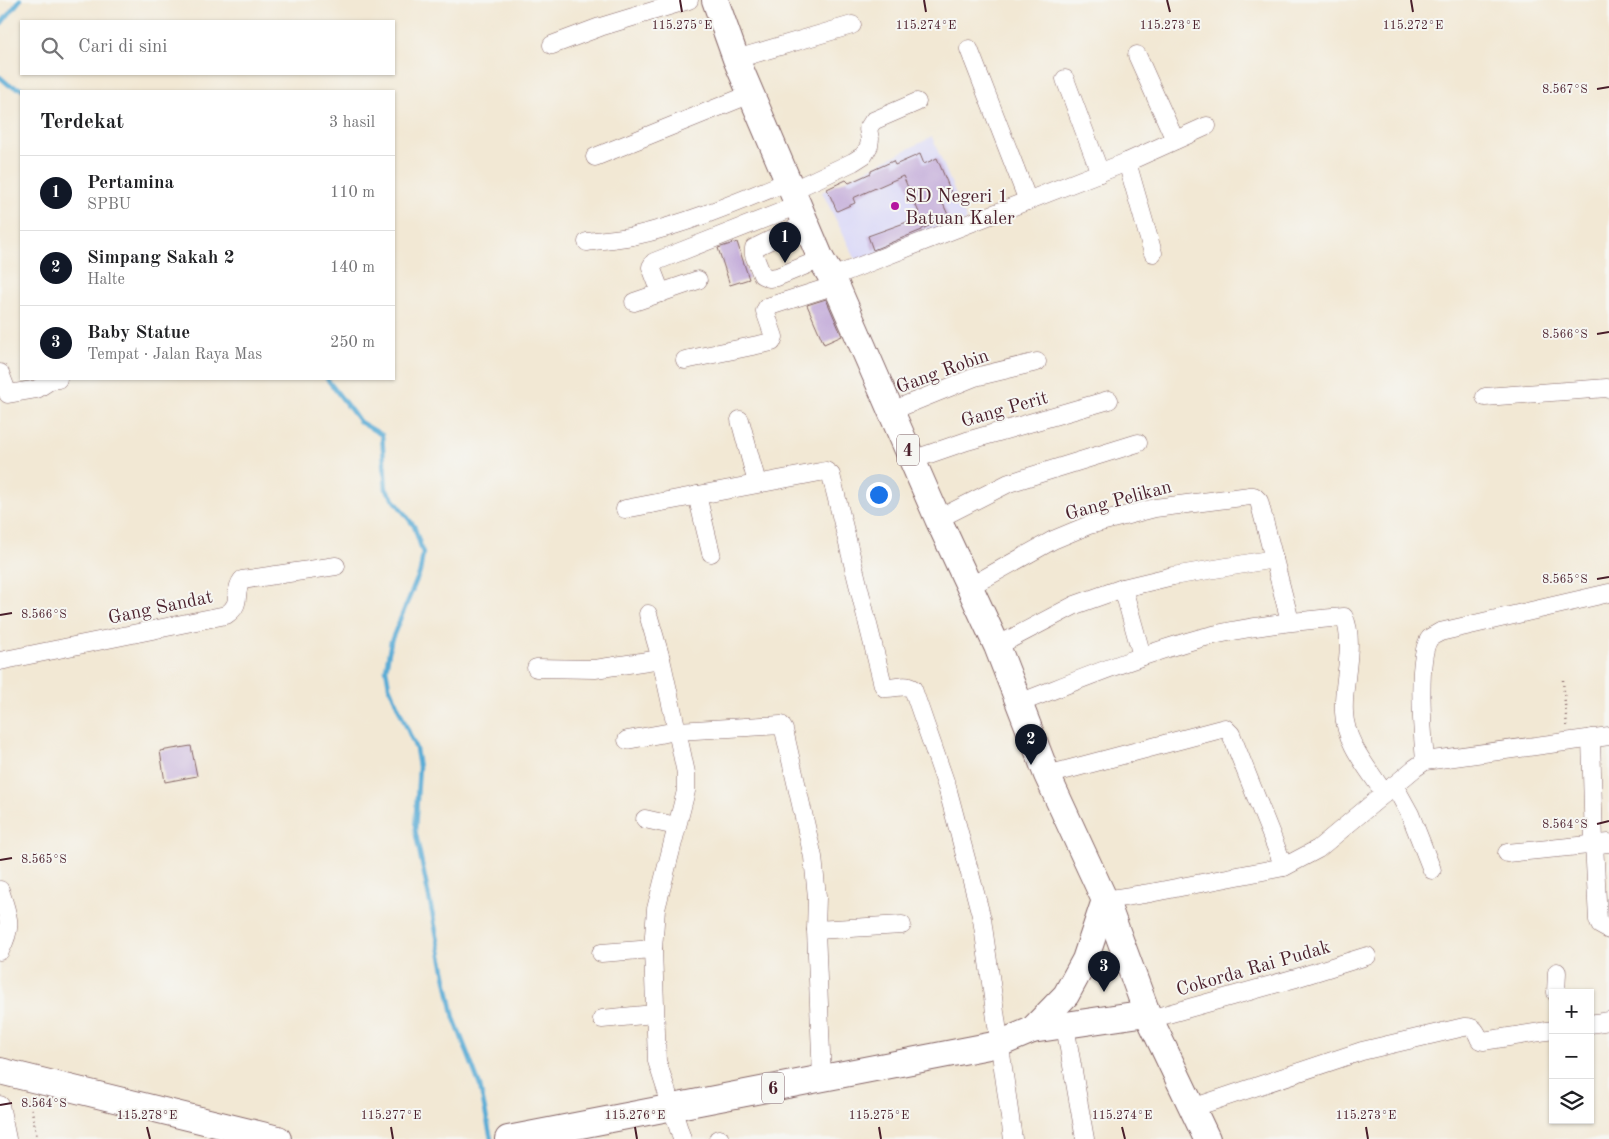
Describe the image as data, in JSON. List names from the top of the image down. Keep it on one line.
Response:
{"streets":{"highway":["4","6"],"street":["Gang Robin","Gang Perit","Gang Pelikan","Gang Sandat","Cokorda Rai Pudak"]},"crossings":[["Gang Robin","4"],["Gang Perit","4"],["4","Gang Pelikan"],["4","Cokorda Rai Pudak"],["4","6"],["Cokorda Rai Pudak","6"]],"places":["SD Negeri 1 Batuan Kaler"],"page":{"search":"Cari di sini","heading":["Terdekat","3 hasil"],"list":[{"mark":"1","name":"Pertamina","note":"SPBU","value":"110 m"},{"mark":"2","name":"Simpang Sakah 2","note":"Halte","value":"140 m"},{"mark":"3","name":"Baby Statue","note":"Tempat · Jalan Raya Mas","value":"250 m"}],"pins":["1","2","3"],"map_buttons":["+","−"]},"coordinates":["115.275°E","115.274°E","115.273°E","115.272°E","8.567°S","8.566°S","8.565°S","8.564°S","115.278°E","115.277°E","115.276°E"]}
